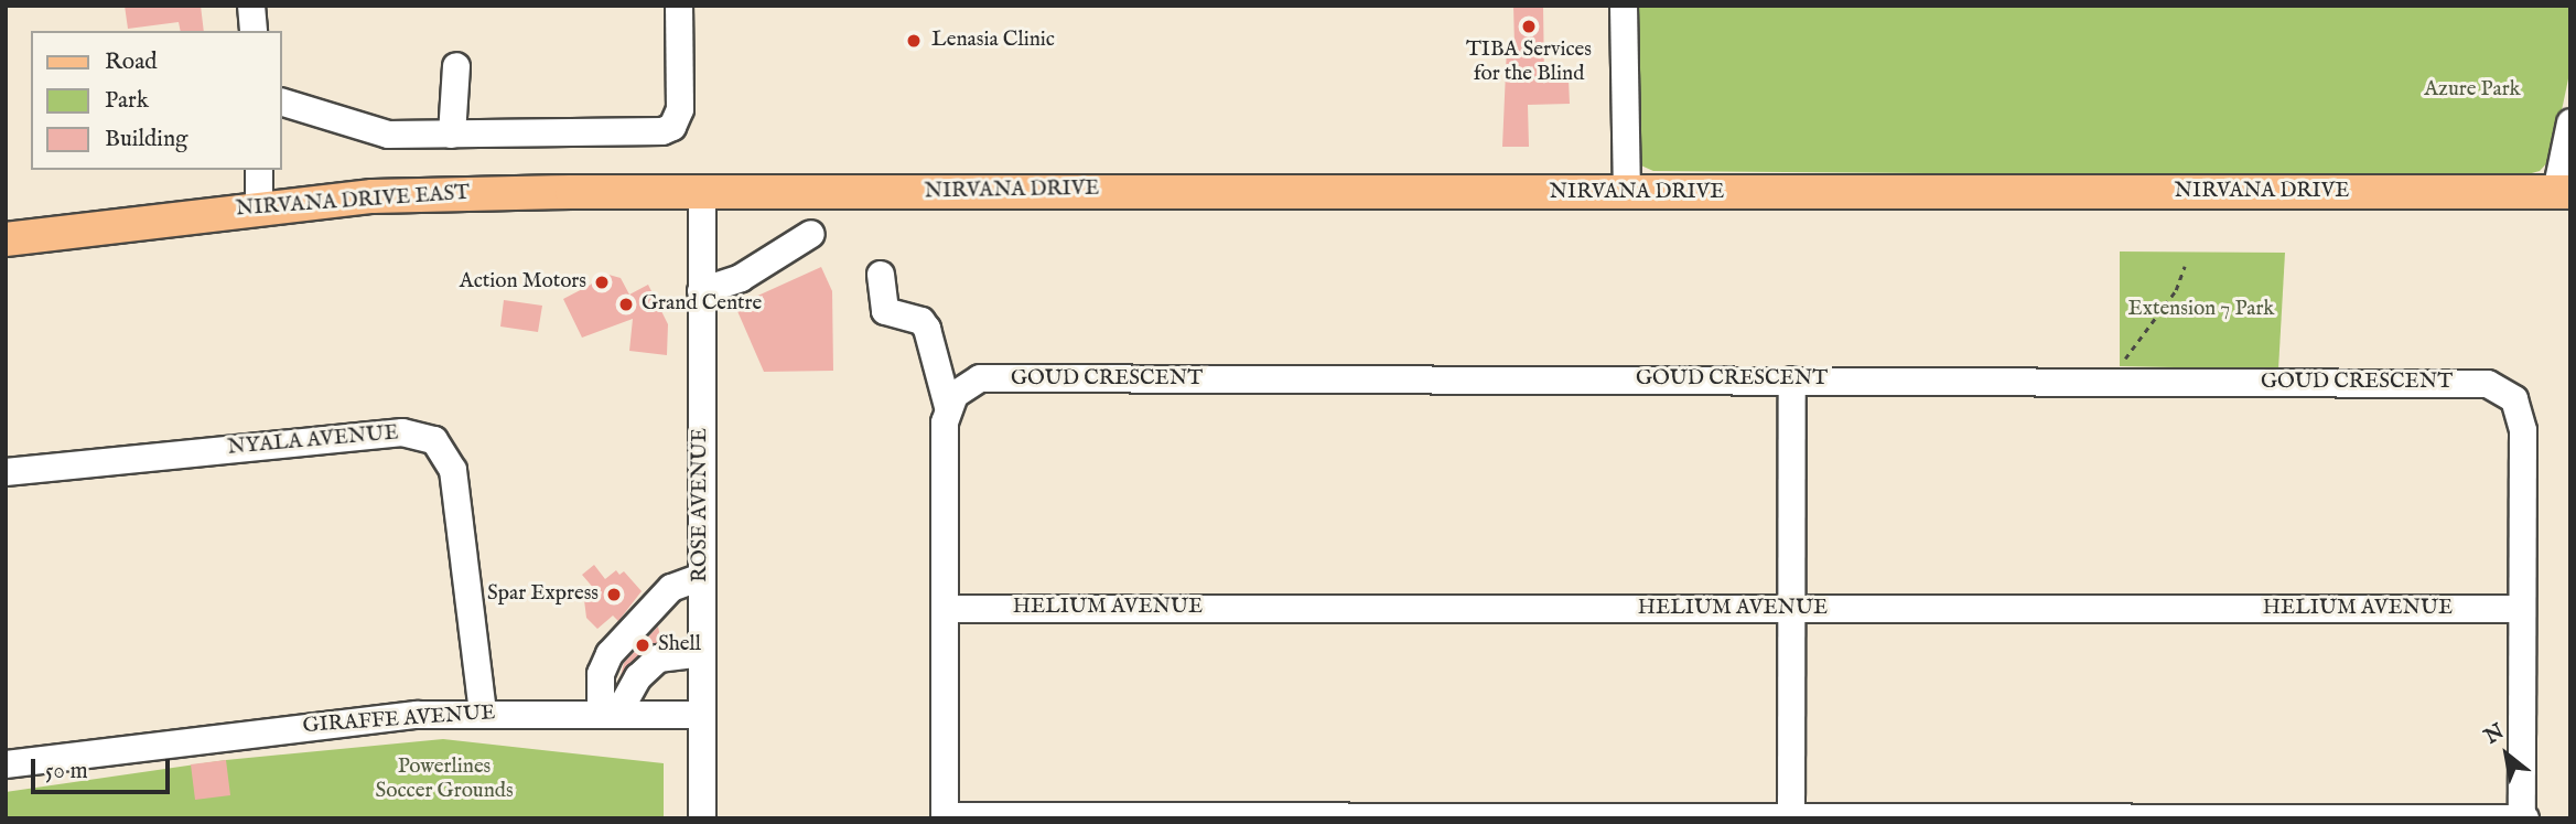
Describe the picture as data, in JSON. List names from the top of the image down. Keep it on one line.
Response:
{"streets":{"main road":["NIRVANA DRIVE","NIRVANA DRIVE EAST"],"street":["GOUD CRESCENT","NYALA AVENUE","ROSE AVENUE","HELIUM AVENUE","GIRAFFE AVENUE"]},"crossings":[["NIRVANA DRIVE","NIRVANA DRIVE EAST"],["NIRVANA DRIVE","ROSE AVENUE"],["NIRVANA DRIVE EAST","ROSE AVENUE"],["GOUD CRESCENT","HELIUM AVENUE"],["NYALA AVENUE","GIRAFFE AVENUE"],["ROSE AVENUE","GIRAFFE AVENUE"]],"parks":["Azure Park","Extension 7 Park","Powerlines Soccer Grounds"],"places":["TIBA Services for the Blind","Lenasia Clinic","Action Motors","Grand Centre","Spar Express","Shell"],"legend":["Road","Park","Building"],"scale_bar":"50 m","north":"top left"}
